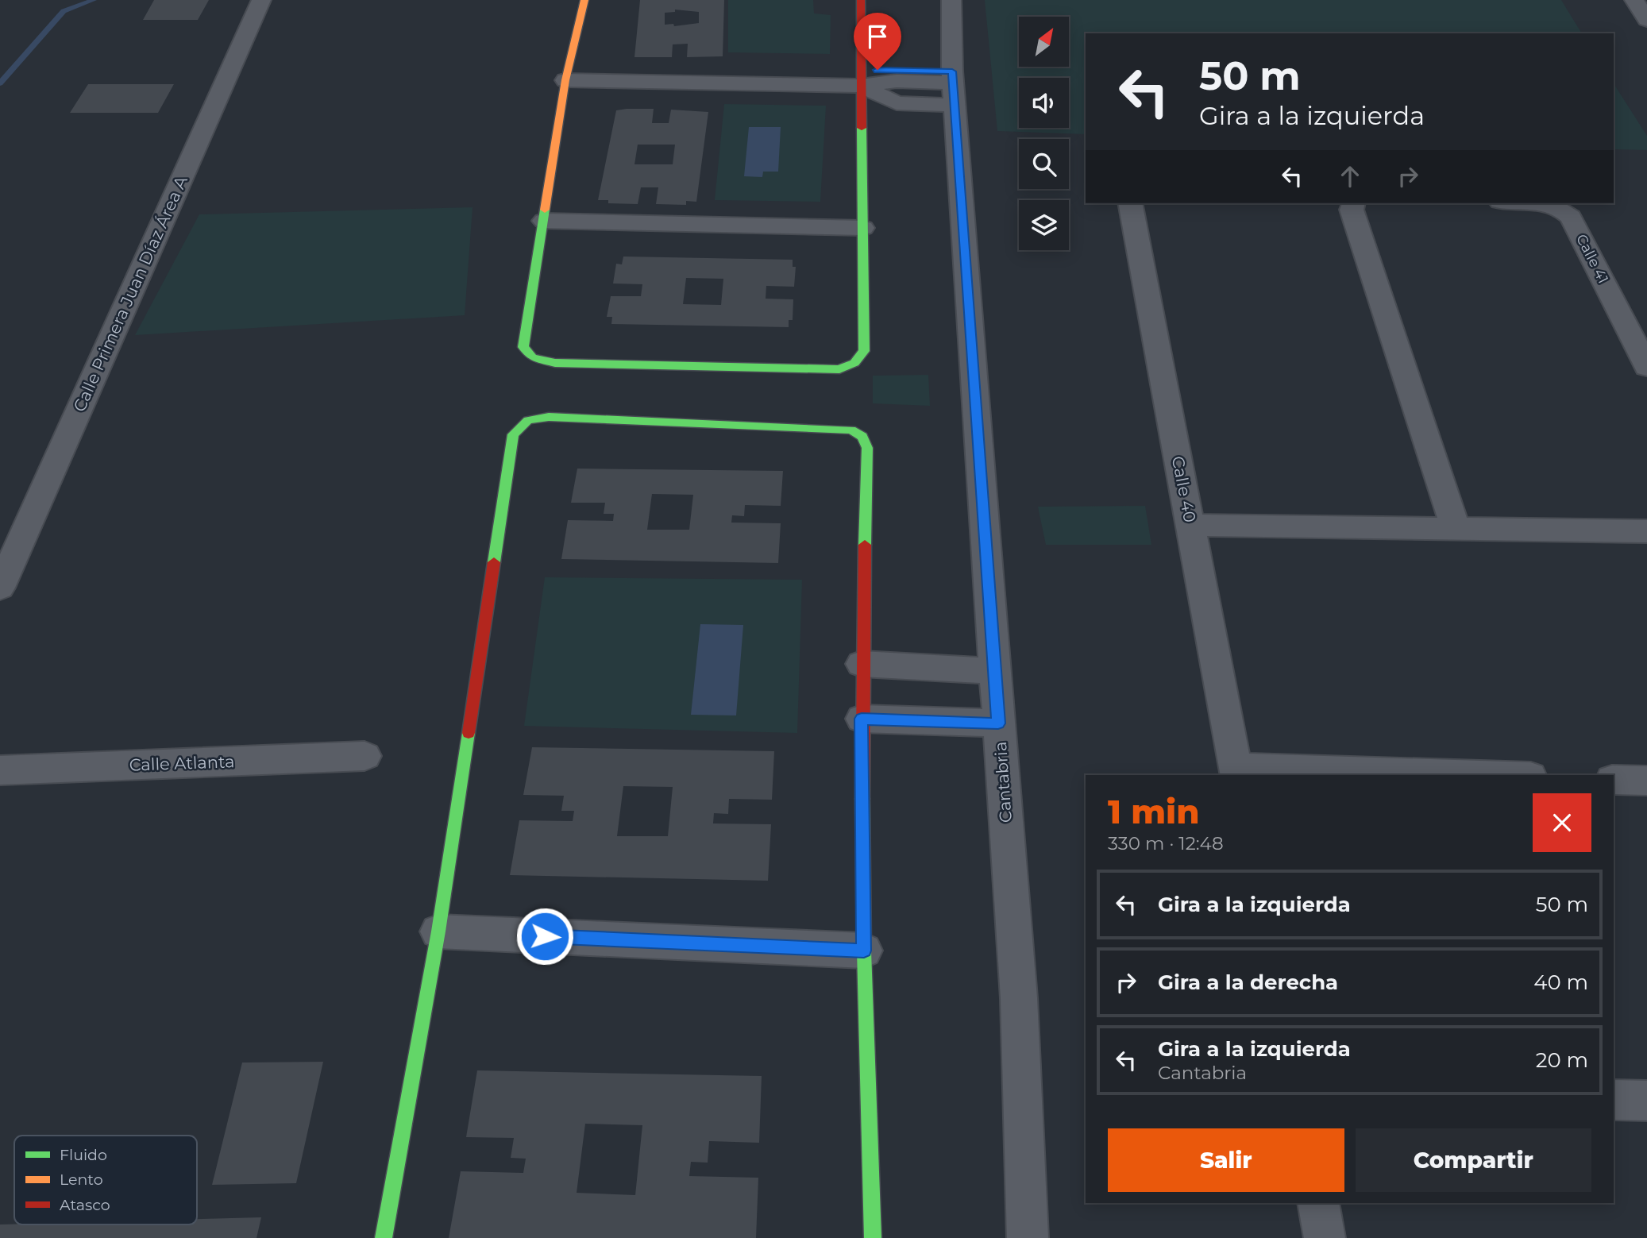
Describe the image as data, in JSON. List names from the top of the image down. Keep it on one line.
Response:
{"streets":{"street":["Calle 41","Calle Primera Juan Díaz Área A","Calle 40","Calle Atlanta","Cantabria"]},"legend":["Fluido","Lento","Atasco"],"north":"top right","page":{"turn":["50 m","Gira a la izquierda"],"heading":["1 min","330 m · 12:48"],"list":[{"name":"Gira a la izquierda","value":"50 m"},{"name":"Gira a la derecha","value":"40 m"},{"name":"Gira a la izquierda","note":"Cantabria","value":"20 m"}],"buttons":["Salir","Compartir"]}}
